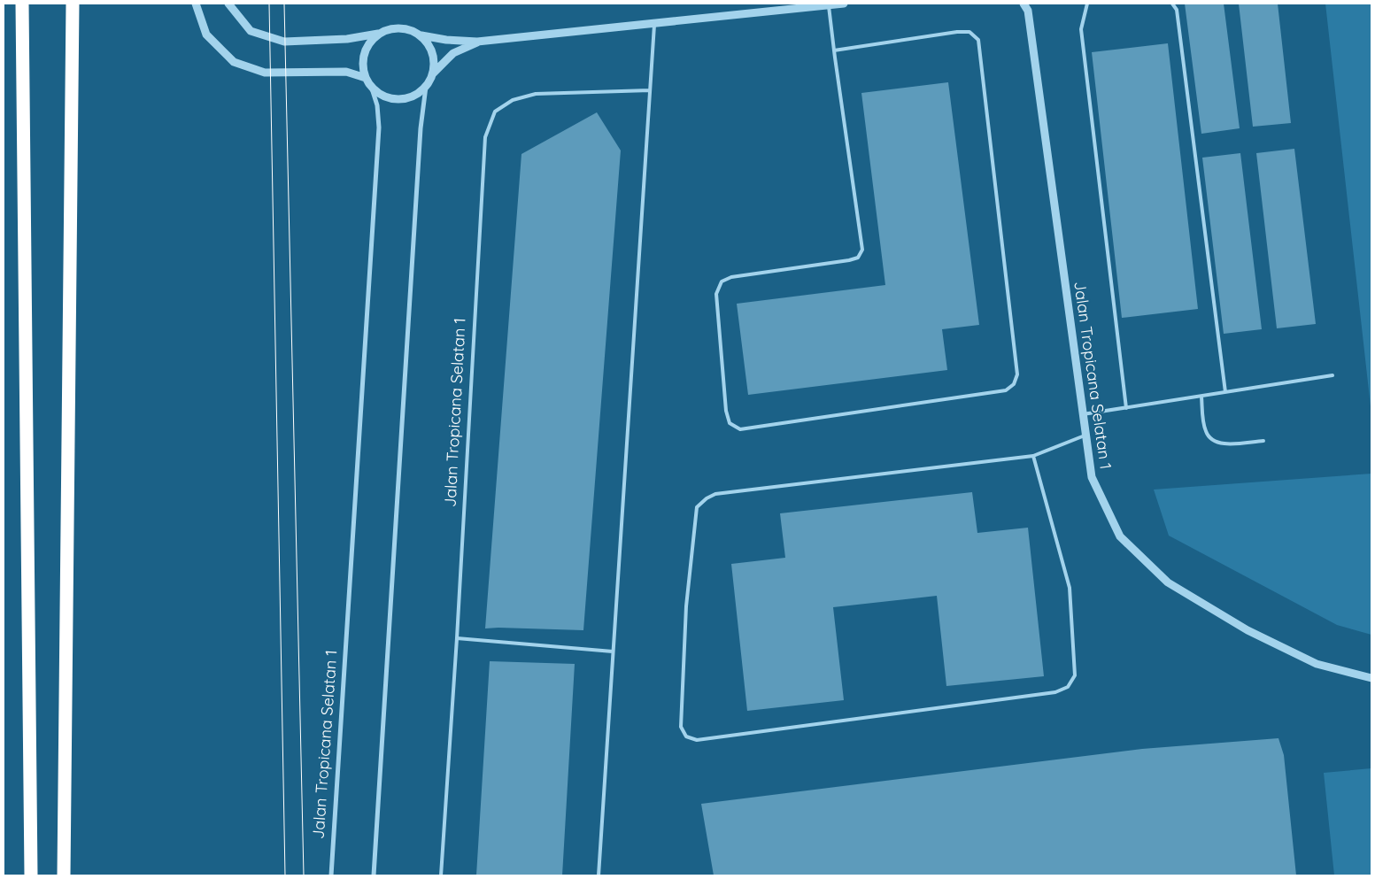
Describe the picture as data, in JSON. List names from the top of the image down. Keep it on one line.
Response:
{"streets":{"street":["Jalan Tropicana Selatan 1"]}}
